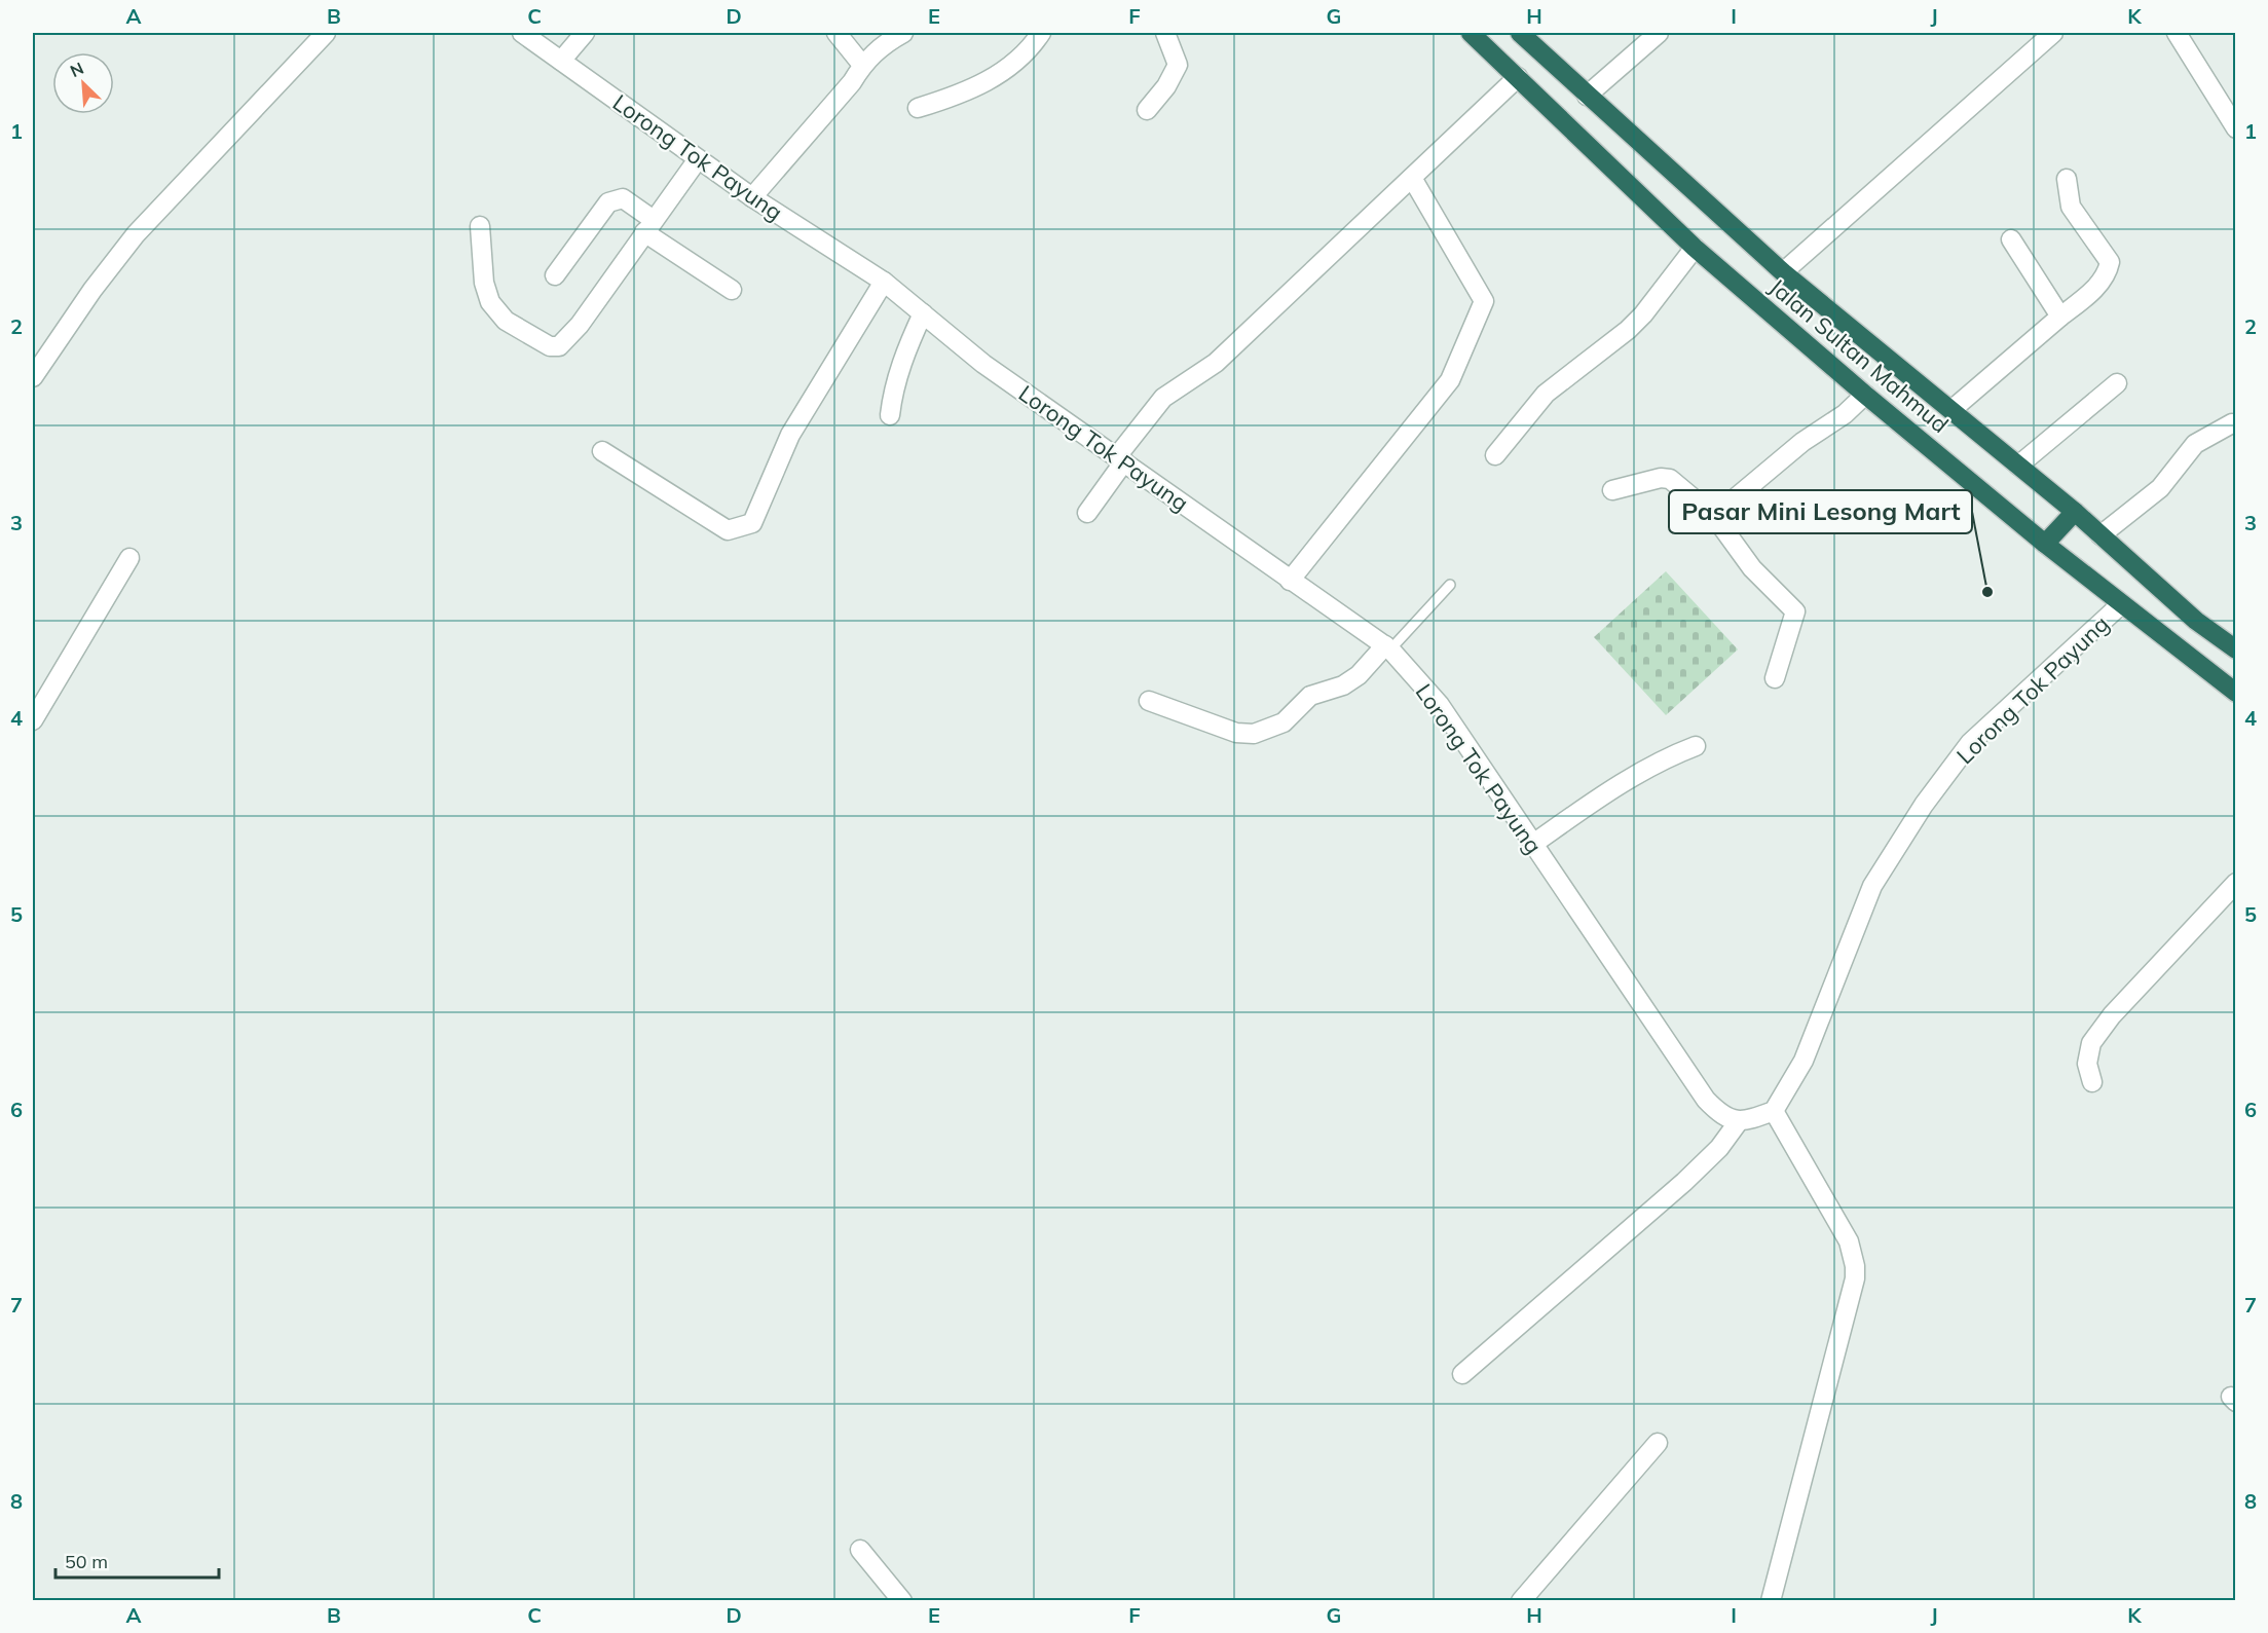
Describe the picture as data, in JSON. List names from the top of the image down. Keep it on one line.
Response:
{"streets":{"highway":["Jalan Sultan Mahmud"],"street":["Lorong Tok Payung"]},"crossings":[["Lorong Tok Payung","Jalan Sultan Mahmud"]],"places":["Pasar Mini Lesong Mart"],"scale_bar":"50 m","north":"top left","grid":{"columns":["A","B","C","D","E","F","G","H","I","J","K"],"rows":["1","2","3","4","5","6","7","8"]}}
